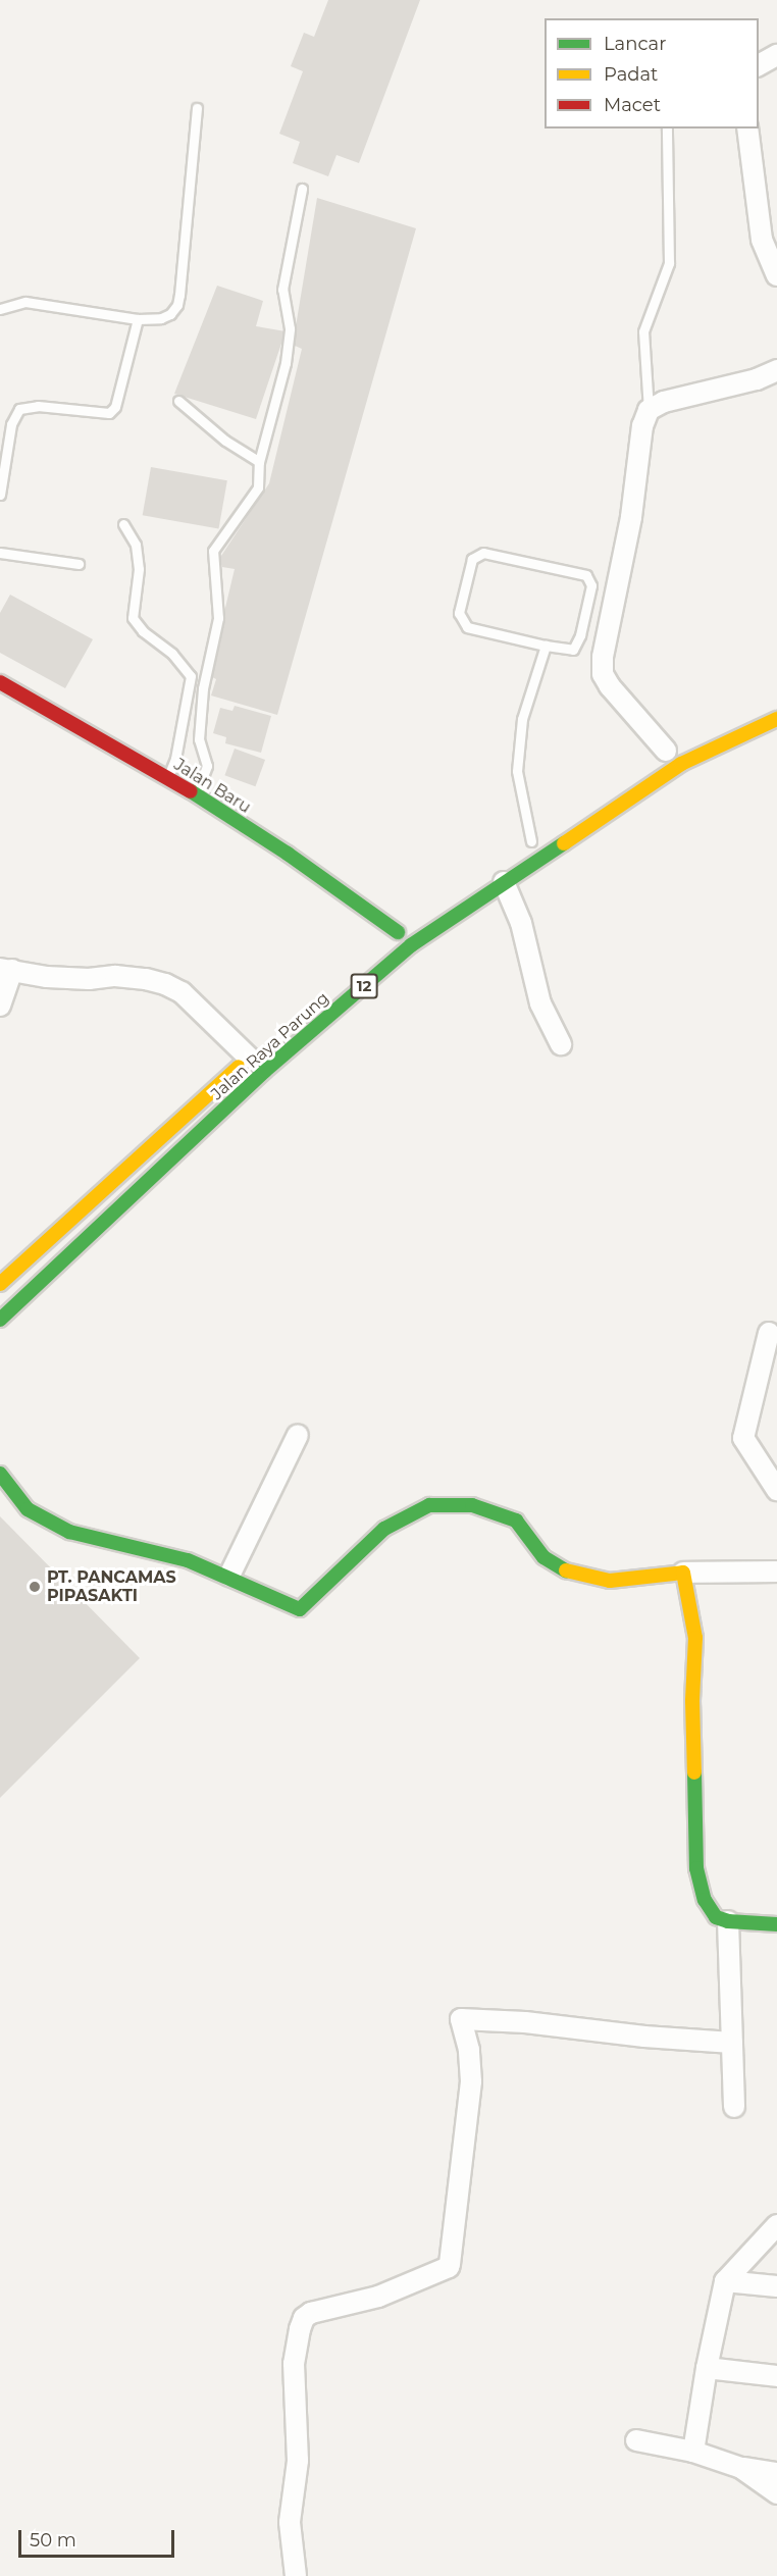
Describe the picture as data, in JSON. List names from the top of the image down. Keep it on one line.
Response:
{"streets":{"main road":["Jalan Baru","12","Jalan Raya Parung"]},"places":["PT. PANCAMAS PIPASAKTI"],"legend":["Lancar","Padat","Macet"],"scale_bar":"50 m"}
